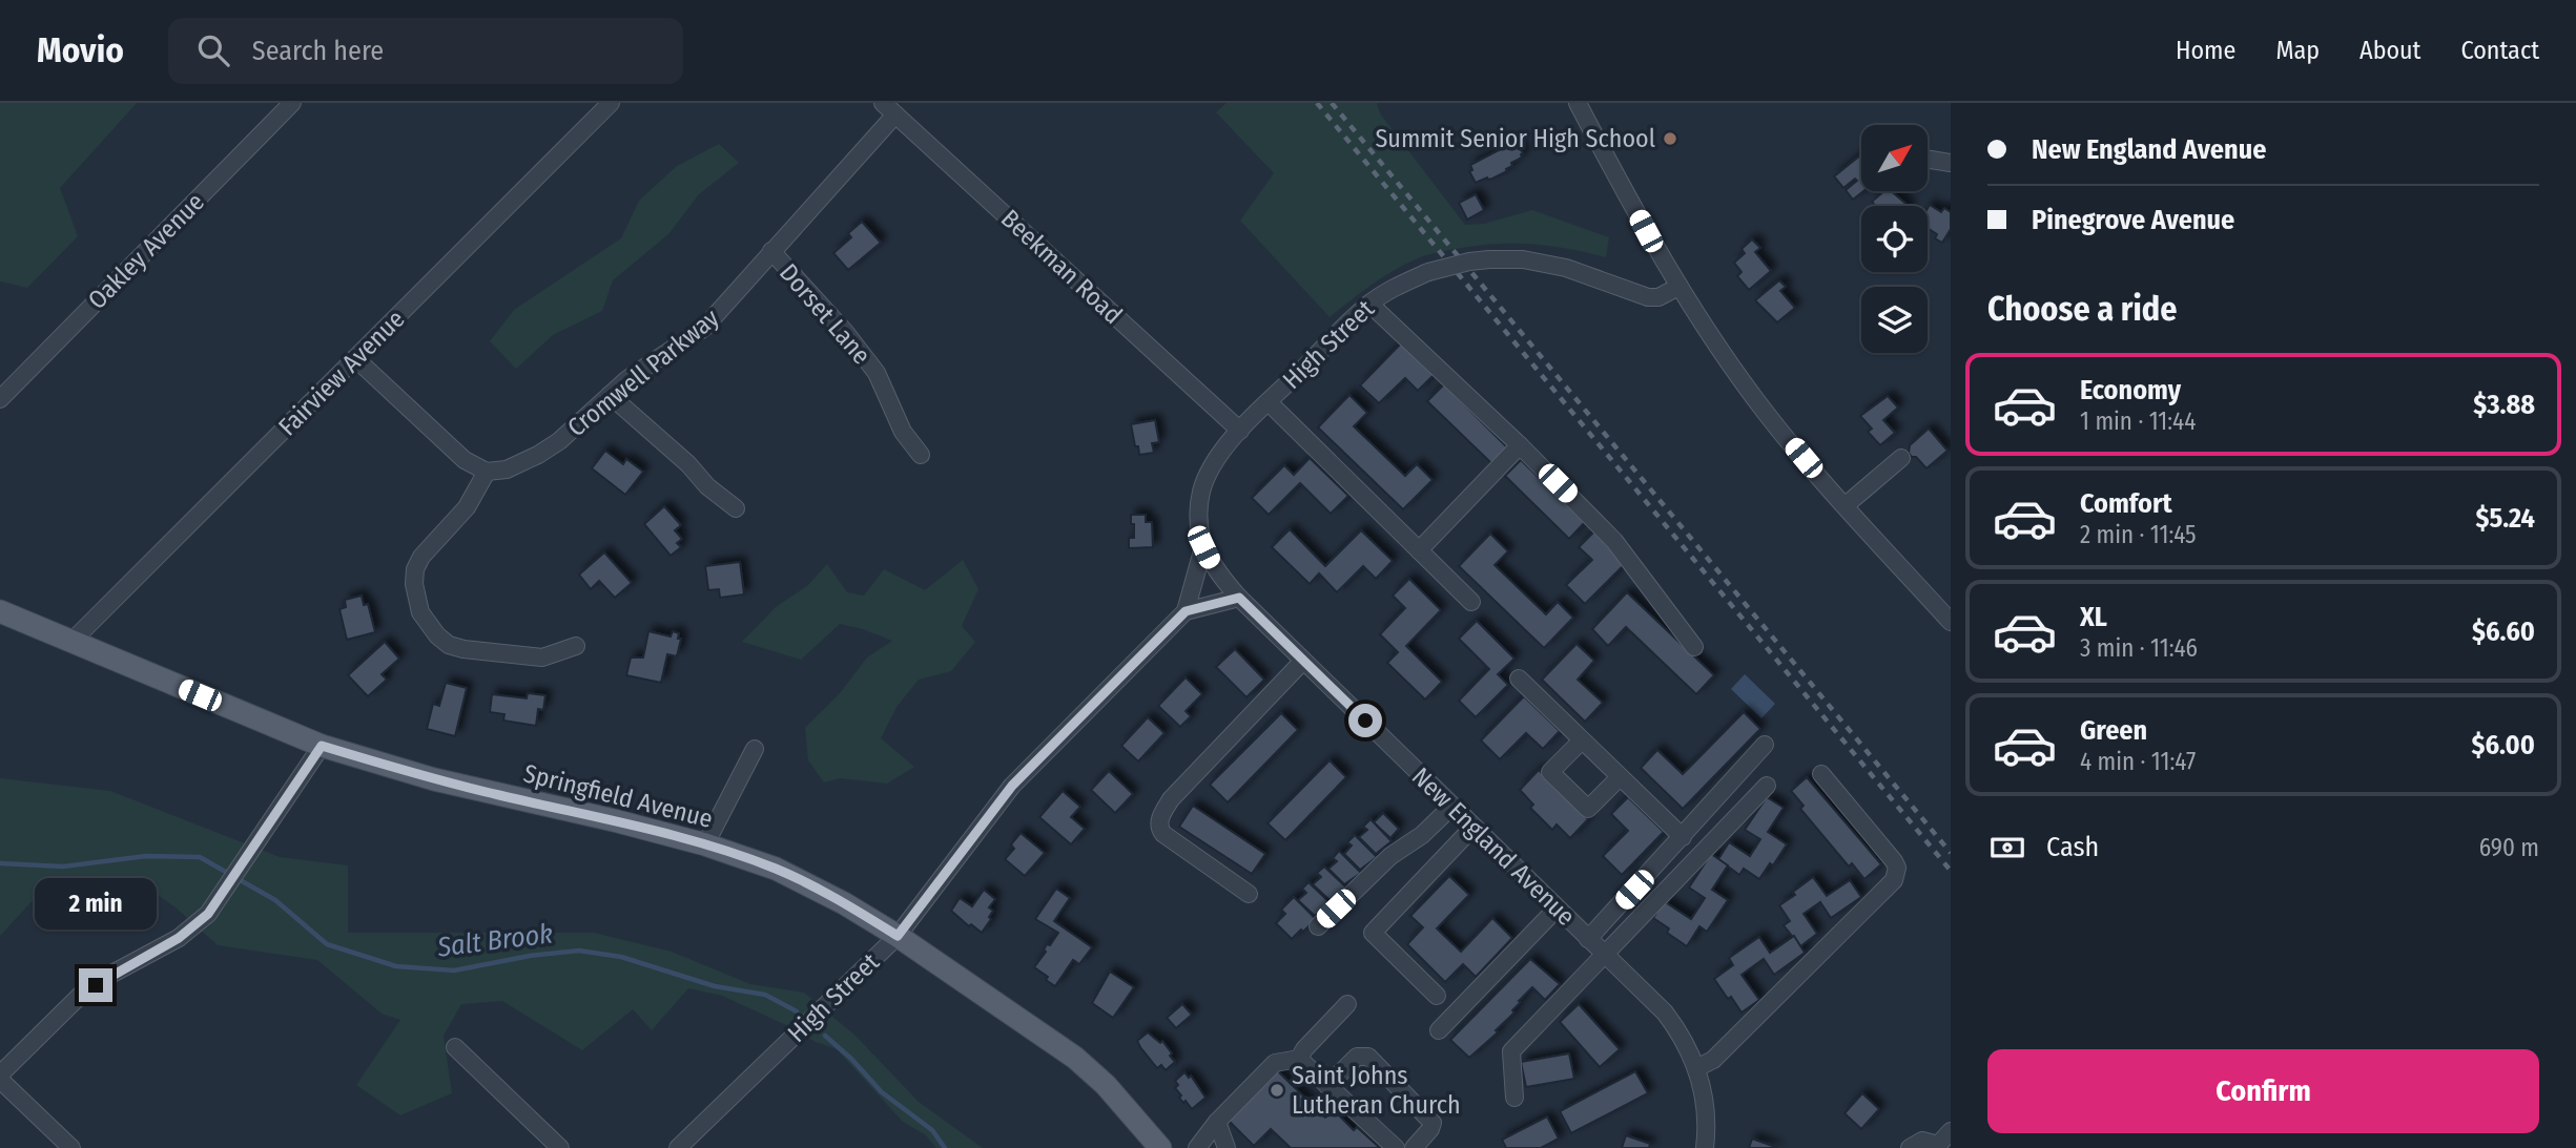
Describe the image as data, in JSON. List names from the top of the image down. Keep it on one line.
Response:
{"streets":{"main road":["Springfield Avenue"],"street":["Oakley Avenue","Beekman Road","Dorset Lane","High Street","Fairview Avenue","Cromwell Parkway","New England Avenue"]},"crossings":[["Beekman Road","High Street"],["Beekman Road","Cromwell Parkway"],["Dorset Lane","Cromwell Parkway"],["High Street","Springfield Avenue"],["High Street","New England Avenue"],["Fairview Avenue","Springfield Avenue"]],"water":["Salt Brook"],"places":["Summit Senior High School","Saint Johns Lutheran Church"],"north":"top right","page":{"header":"Movio","search":"Search here","nav":["Home","Map","About","Contact"],"banner":["New England Avenue","Pinegrove Avenue"],"heading":"Choose a ride","list":[{"name":"Economy","note":"1 min · 11:44","value":"$3.88"},{"name":"Comfort","note":"2 min · 11:45","value":"$5.24"},{"name":"XL","note":"3 min · 11:46","value":"$6.60"},{"name":"Green","note":"4 min · 11:47","value":"$6.00"}],"pay":["Cash","690 m"],"bubble":"2 min","buttons":"Confirm"}}
